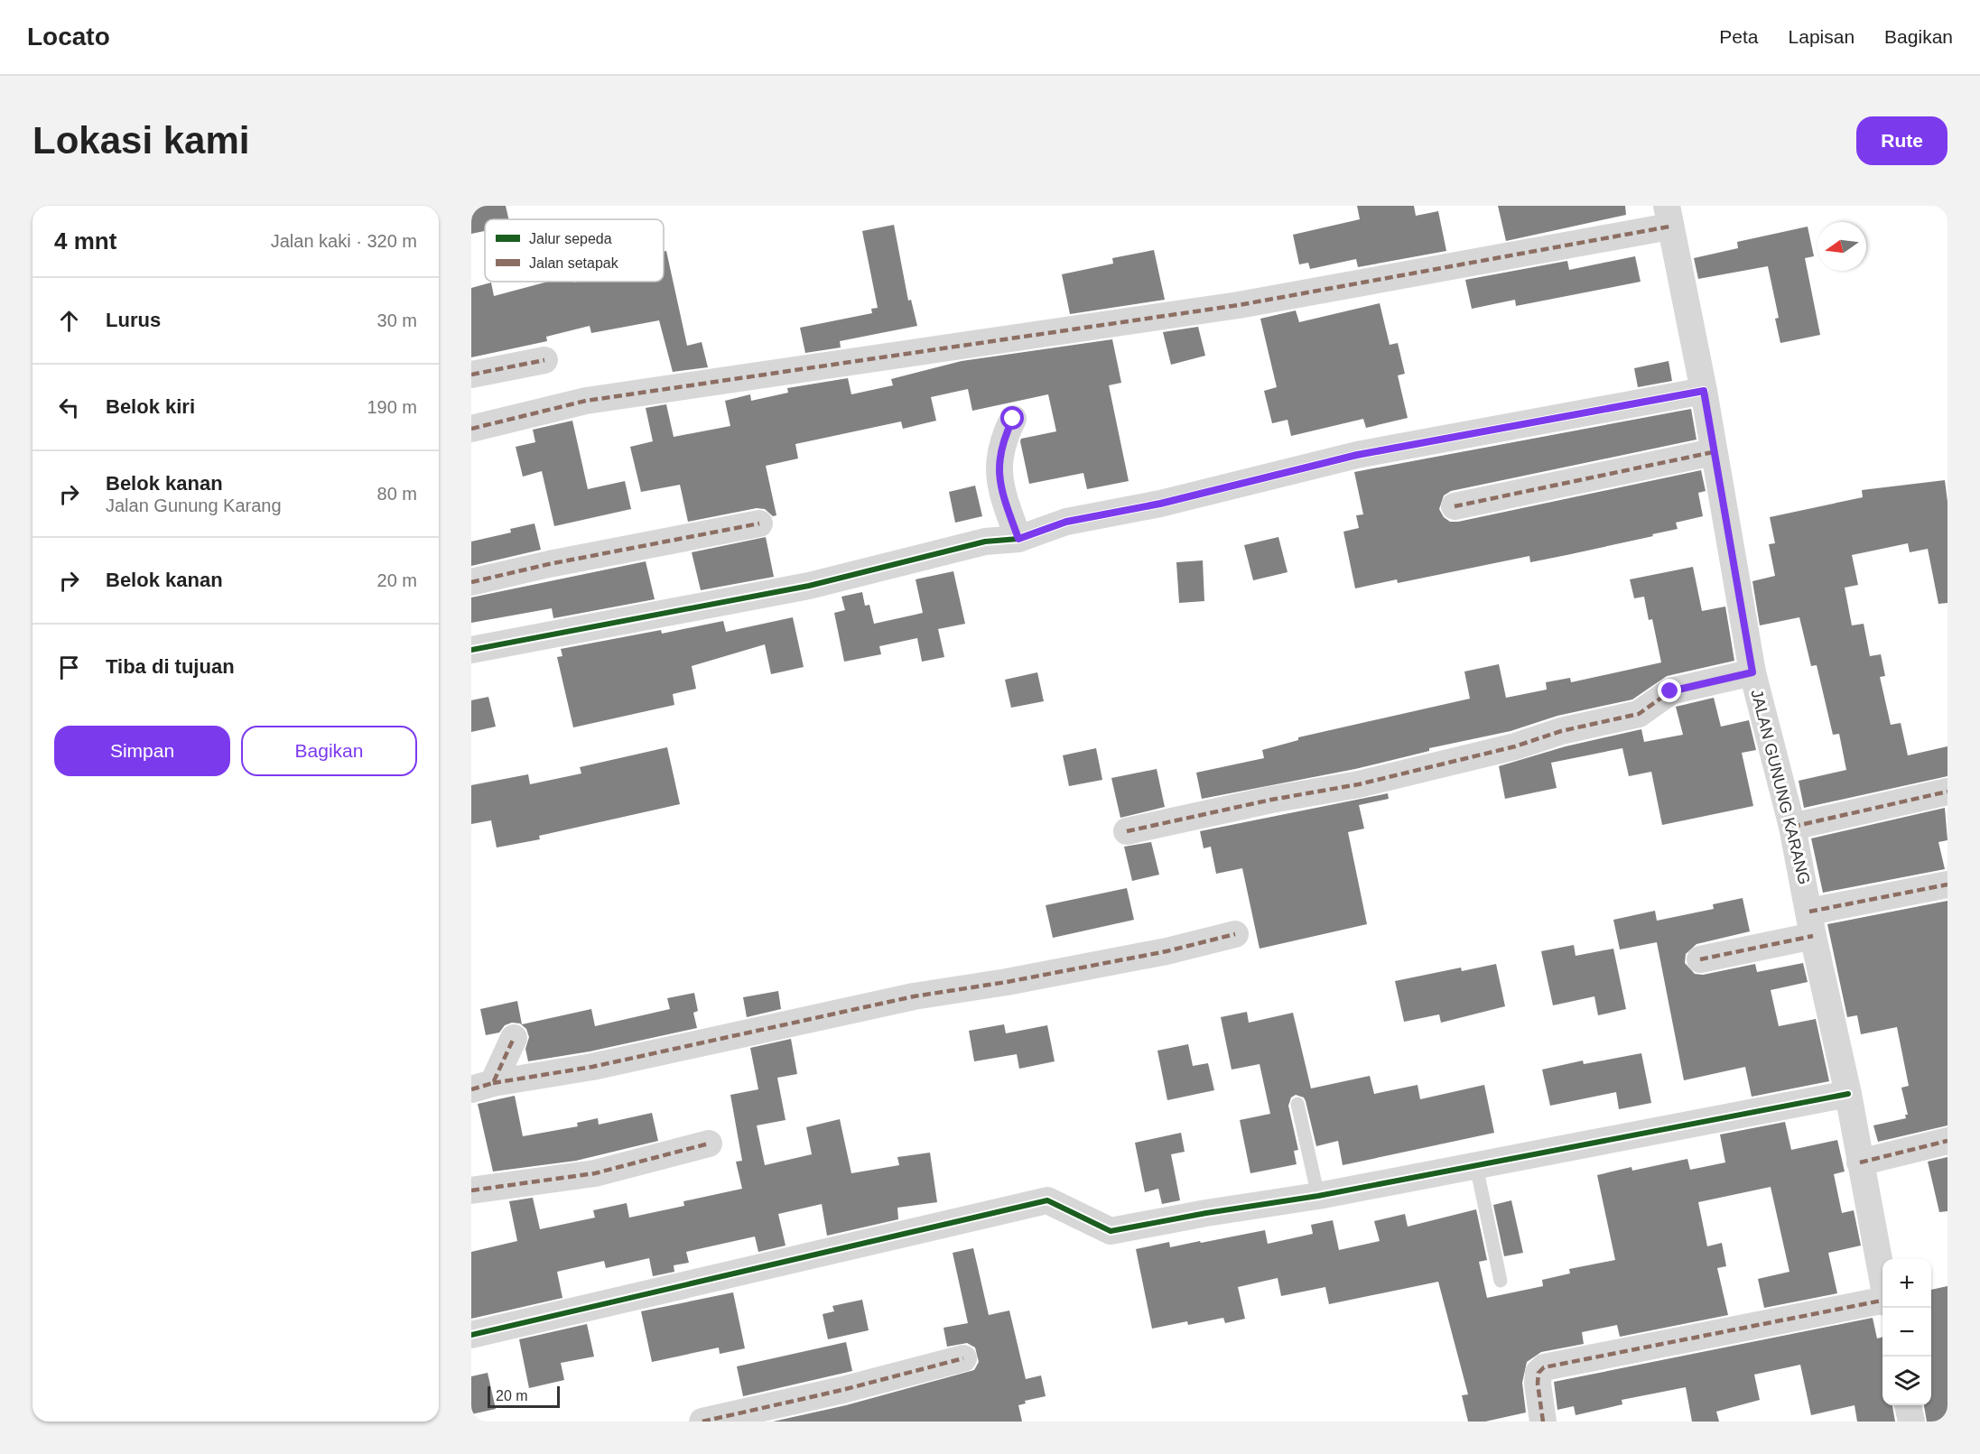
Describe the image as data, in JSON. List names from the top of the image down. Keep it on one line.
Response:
{"streets":{"street":["JALAN GUNUNG KARANG"]},"legend":["Jalur sepeda","Jalan setapak"],"scale_bar":"20 m","north":"left","page":{"header":"Locato","nav":["Peta","Lapisan","Bagikan"],"buttons":["Rute",["Simpan","Bagikan"]],"title":"Lokasi kami","heading":["4 mnt","Jalan kaki · 320 m"],"list":[["Lurus","30 m"],["Belok kiri","190 m"],["Belok kanan","Jalan Gunung Karang","80 m"],["Belok kanan","20 m"],"Tiba di tujuan"],"map_buttons":["+","−"],"scale":"20 m"}}
